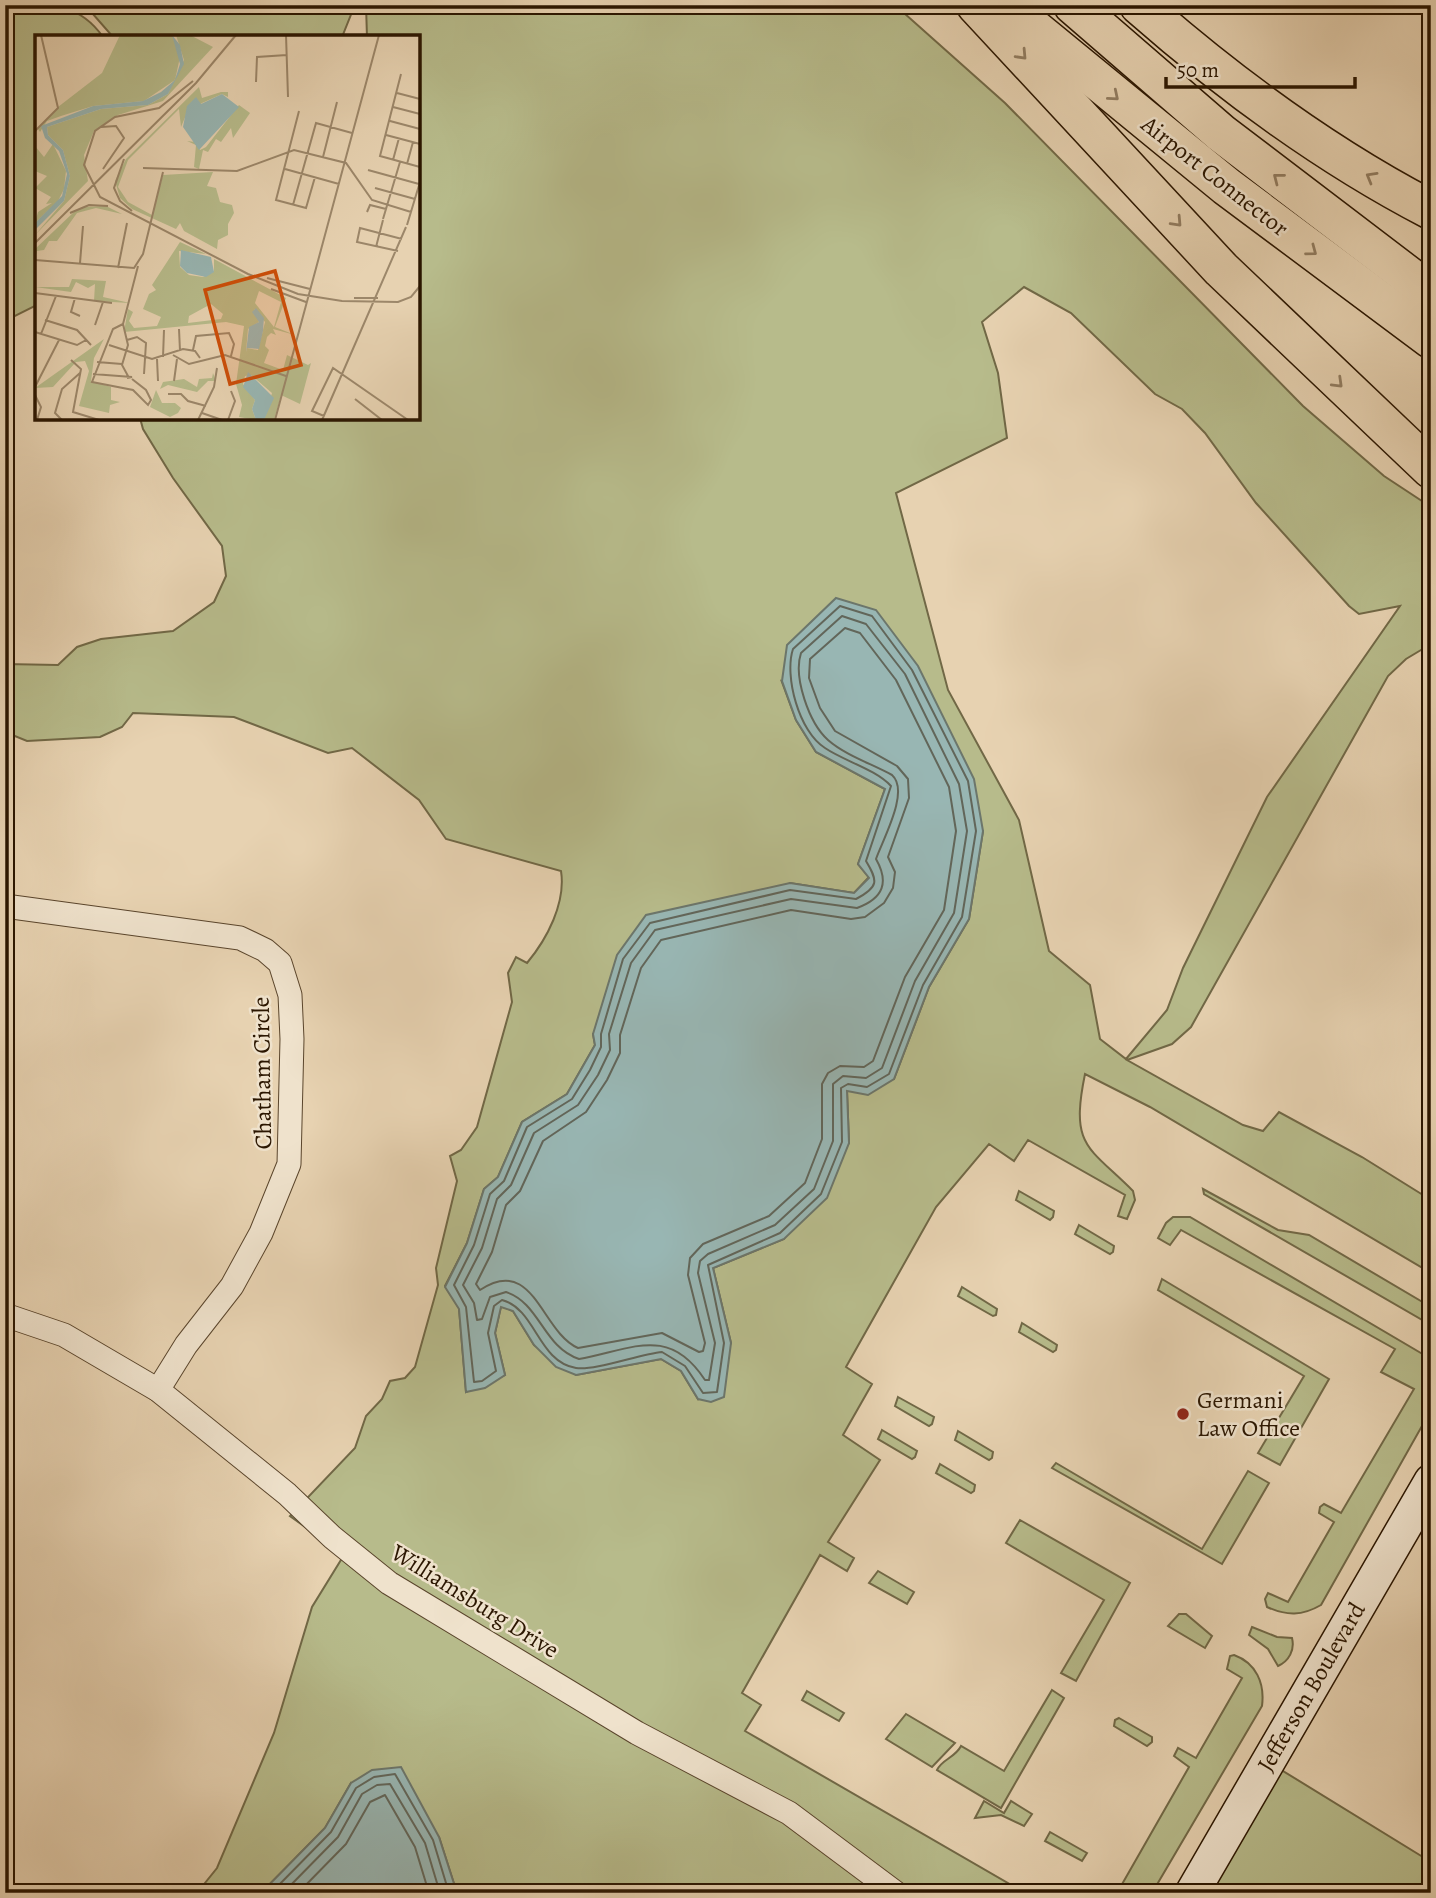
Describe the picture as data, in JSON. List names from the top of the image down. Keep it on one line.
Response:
{"streets":{"highway":["Airport Connector"],"main road":["Jefferson Boulevard"],"street":["Chatham Circle","Williamsburg Drive"]},"crossings":[["Chatham Circle","Williamsburg Drive"]],"places":["Germani Law Office"],"scale_bar":"50 m"}
